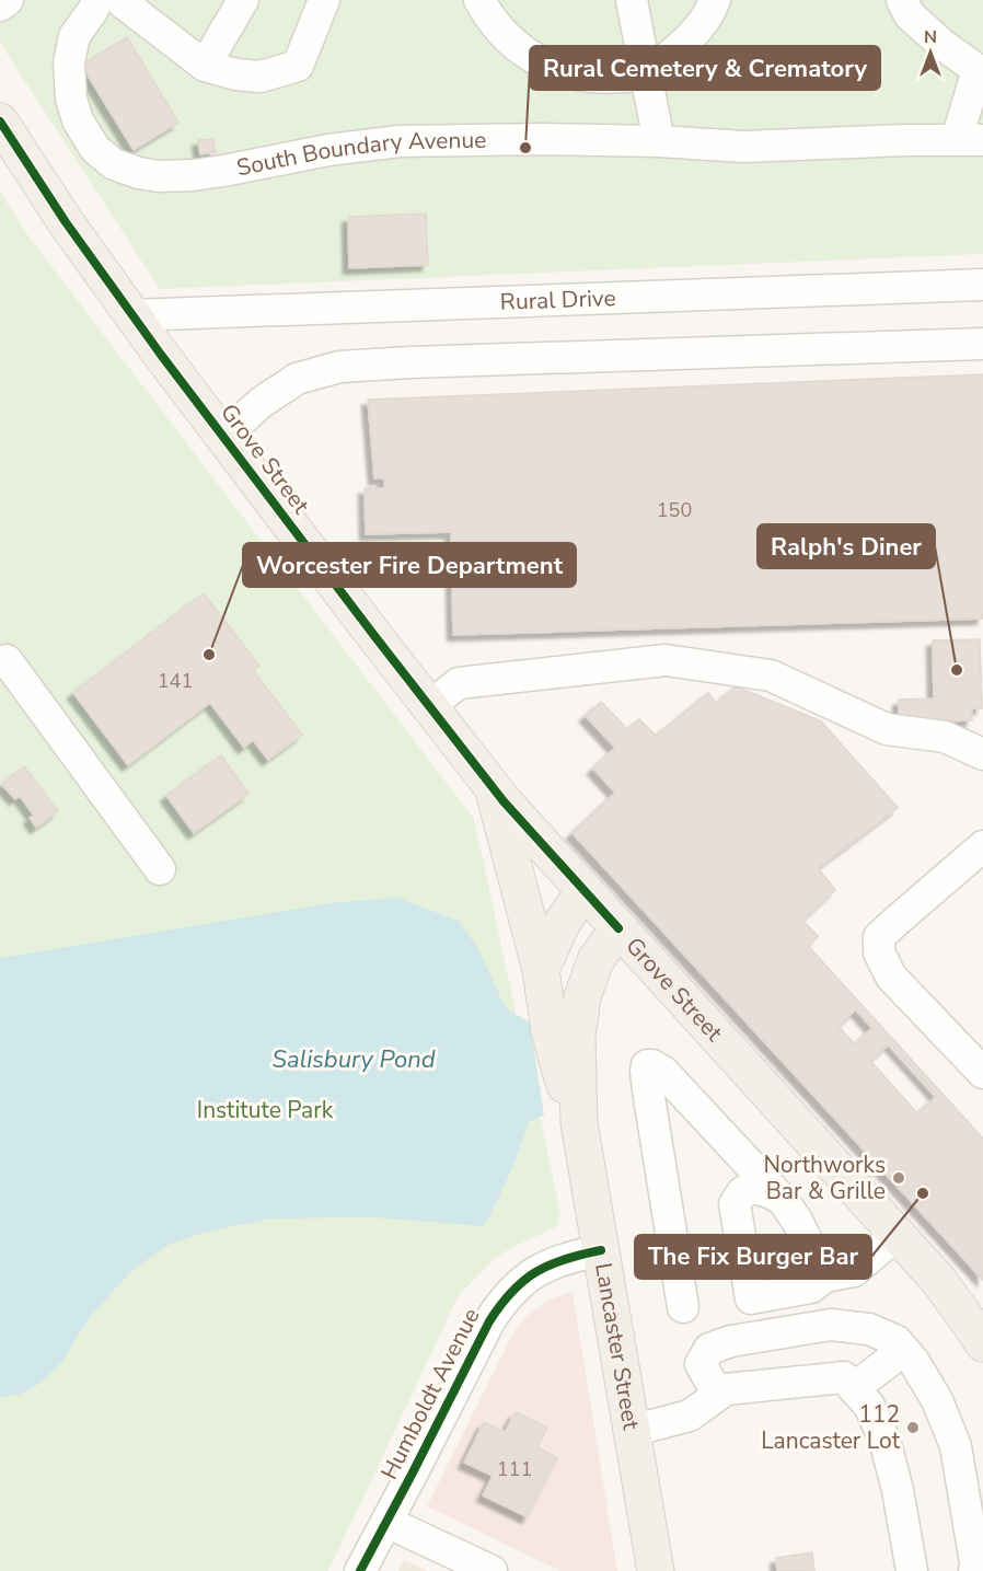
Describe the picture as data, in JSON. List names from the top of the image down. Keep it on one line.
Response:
{"streets":{"main road":["Grove Street","Lancaster Street"],"street":["South Boundary Avenue","Rural Drive","Humboldt Avenue"]},"crossings":[["Rural Drive","Grove Street"],["Grove Street","Lancaster Street"],["Lancaster Street","Humboldt Avenue"]],"water":["Salisbury Pond"],"parks":["Institute Park"],"places":["Rural Cemetery & Crematory","Worcester Fire Department","Ralph's Diner","Northworks Bar & Grille","The Fix Burger Bar","112 Lancaster Lot"],"house_numbers":["150","141","111"],"north":"top"}
